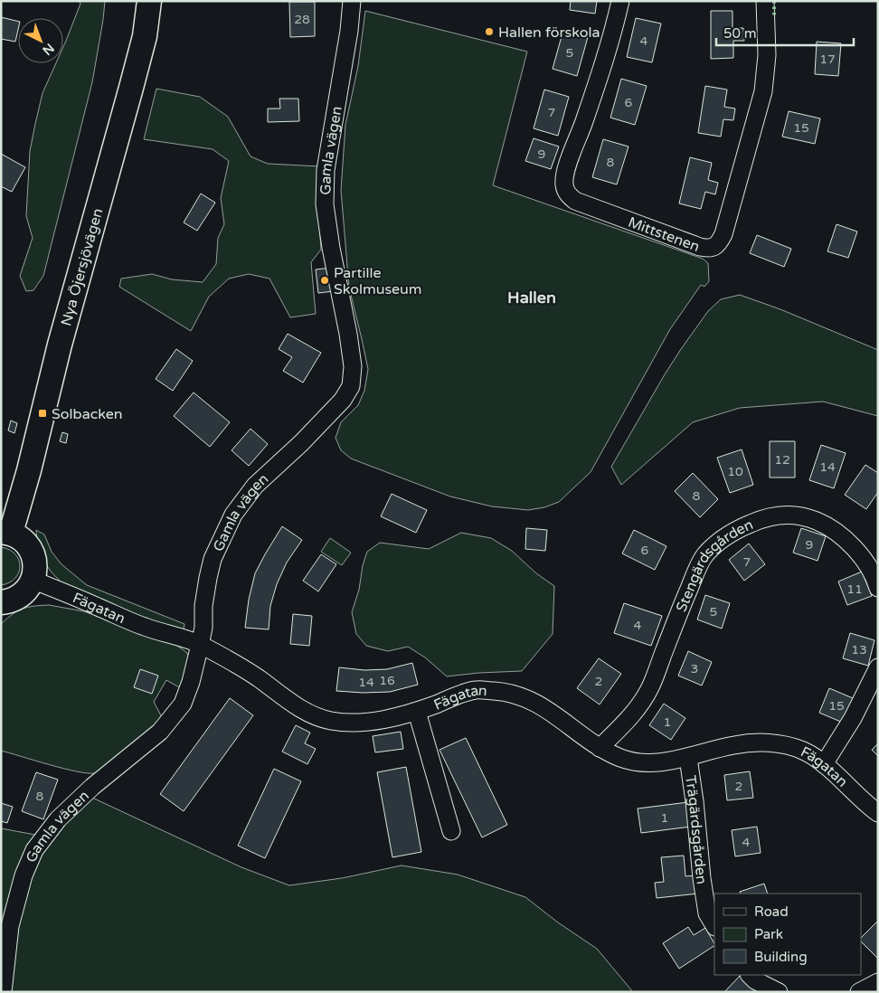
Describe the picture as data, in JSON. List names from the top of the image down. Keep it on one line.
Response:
{"streets":{"street":["Gamla vägen","Mittstenen","Nya Öjersjövägen","Stengärdsgården","Fägatan","Trägärdsgården"]},"crossings":[["Gamla vägen","Fägatan"],["Nya Öjersjövägen","Fägatan"],["Stengärdsgården","Fägatan"],["Fägatan","Trägärdsgården"]],"districts":["Hallen"],"places":{"other":["Hallen förskola","Partille Skolmuseum"],"transit":["Solbacken"]},"house_numbers":["28","4","5","17","6","7","15","9","8","12","14","10","8","9","6","7","11","5","4","13","3","16","2","14","15","1","2","8","1","4"],"legend":["Road","Park","Building"],"scale_bar":"50 m","north":"bottom right"}
